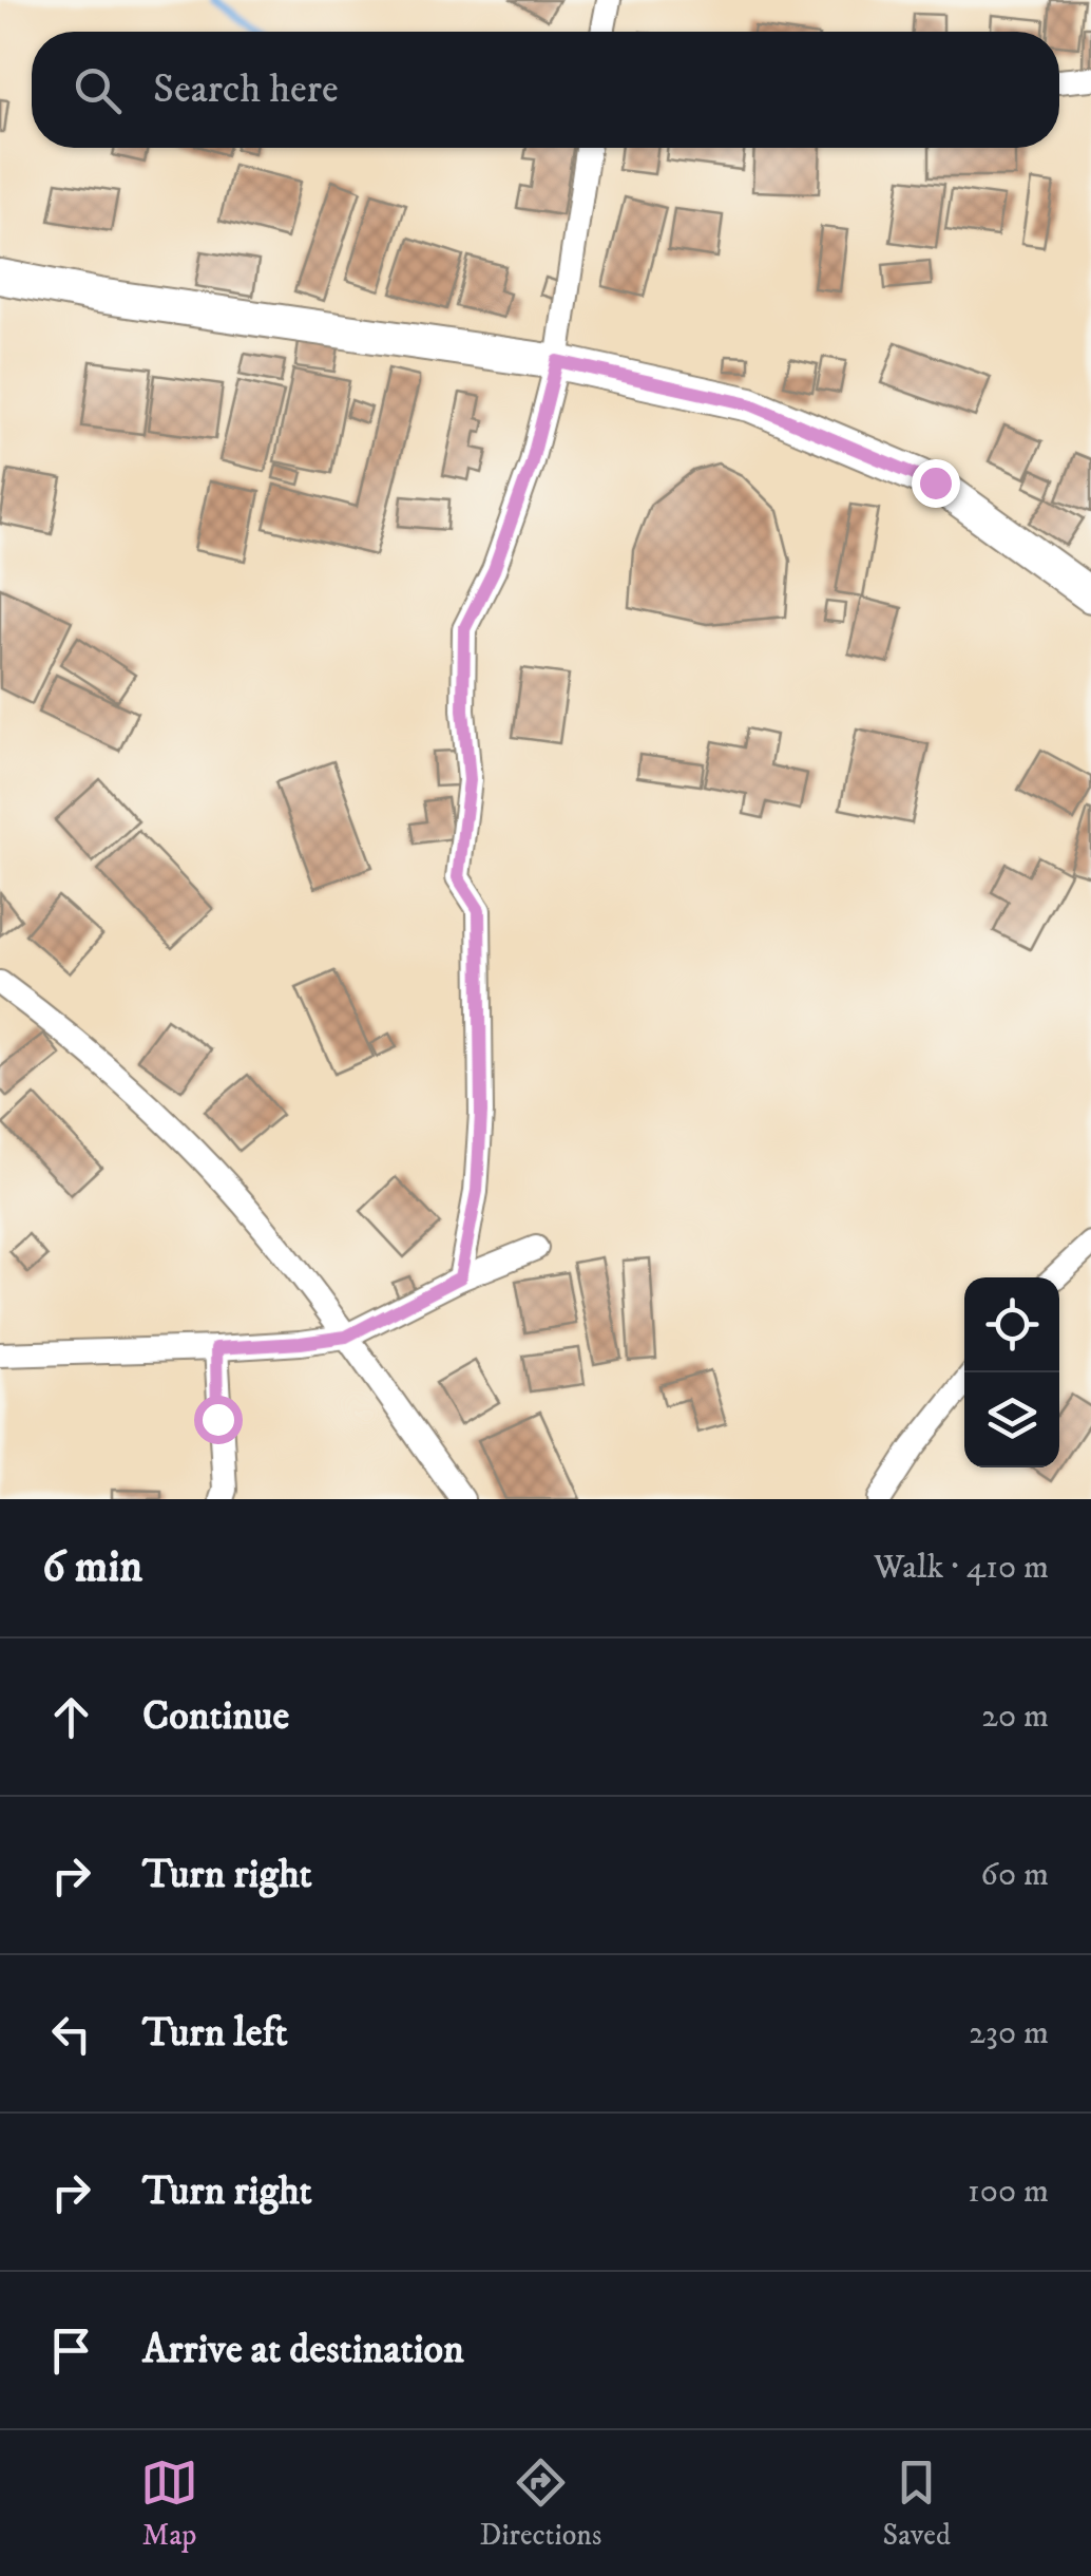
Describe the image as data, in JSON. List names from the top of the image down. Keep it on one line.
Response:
{"page":{"search":"Search here","heading":["6 min","Walk · 410 m"],"list":[["Continue","20 m"],["Turn right","60 m"],["Turn left","230 m"],["Turn right","100 m"],"Arrive at destination"],"nav":["Map","Directions","Saved"]}}
